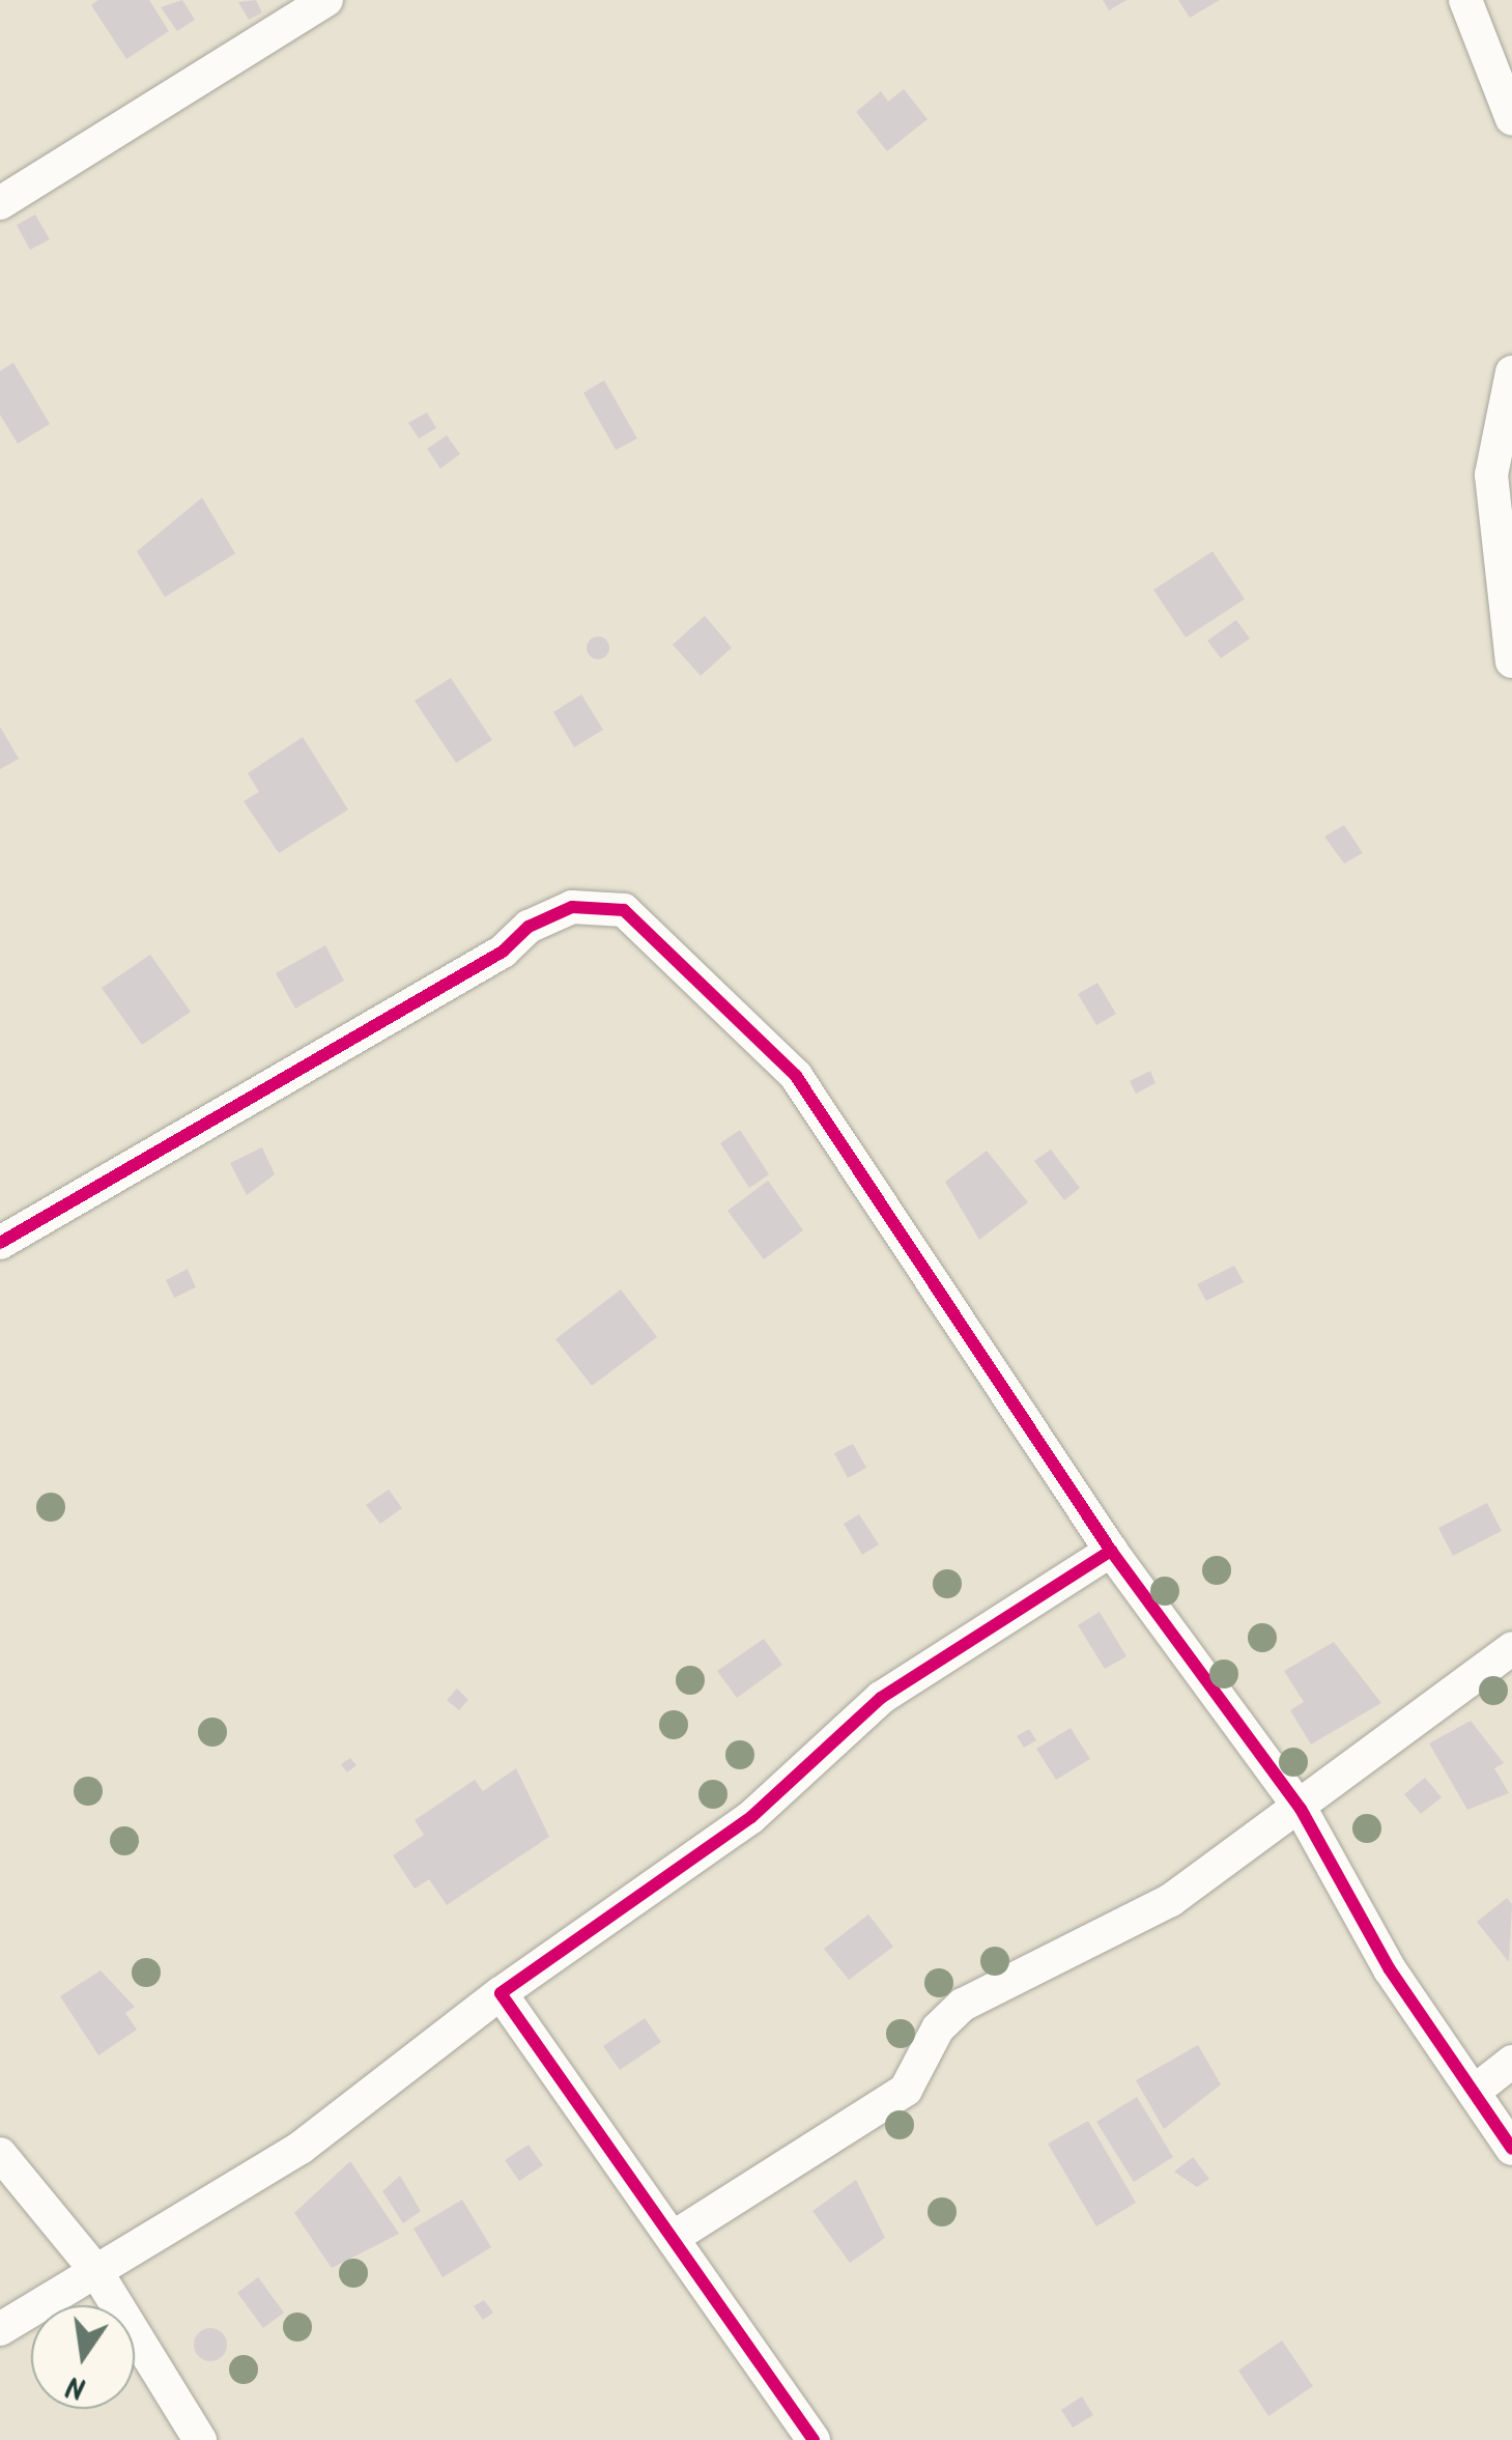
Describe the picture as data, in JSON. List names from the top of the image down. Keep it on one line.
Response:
{"north":"bottom"}
